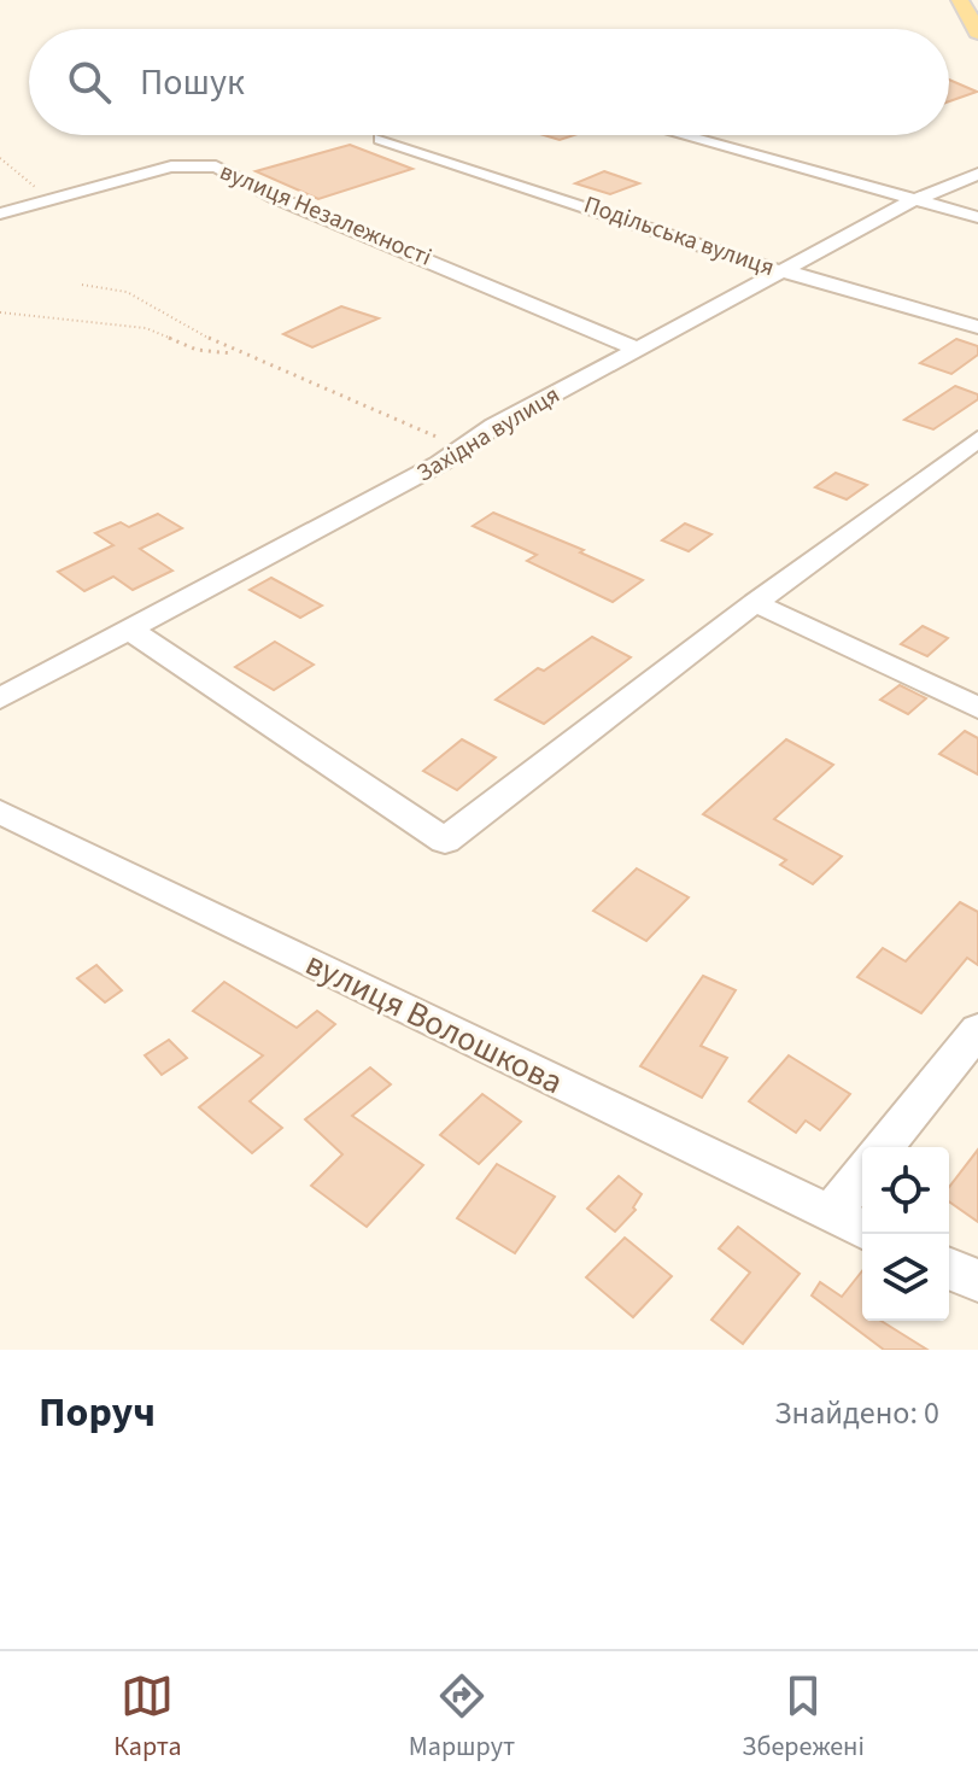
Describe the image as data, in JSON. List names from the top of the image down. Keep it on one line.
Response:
{"streets":{"street":["вулиця Незалежності","Подільська вулиця","Західна вулиця","вулиця Волошкова"]},"crossings":[["вулиця Незалежності","Західна вулиця"],["Подільська вулиця","Західна вулиця"]],"page":{"search":"Пошук","heading":["Поруч","Знайдено: 0"],"nav":["Карта","Маршрут","Збережені"]}}
